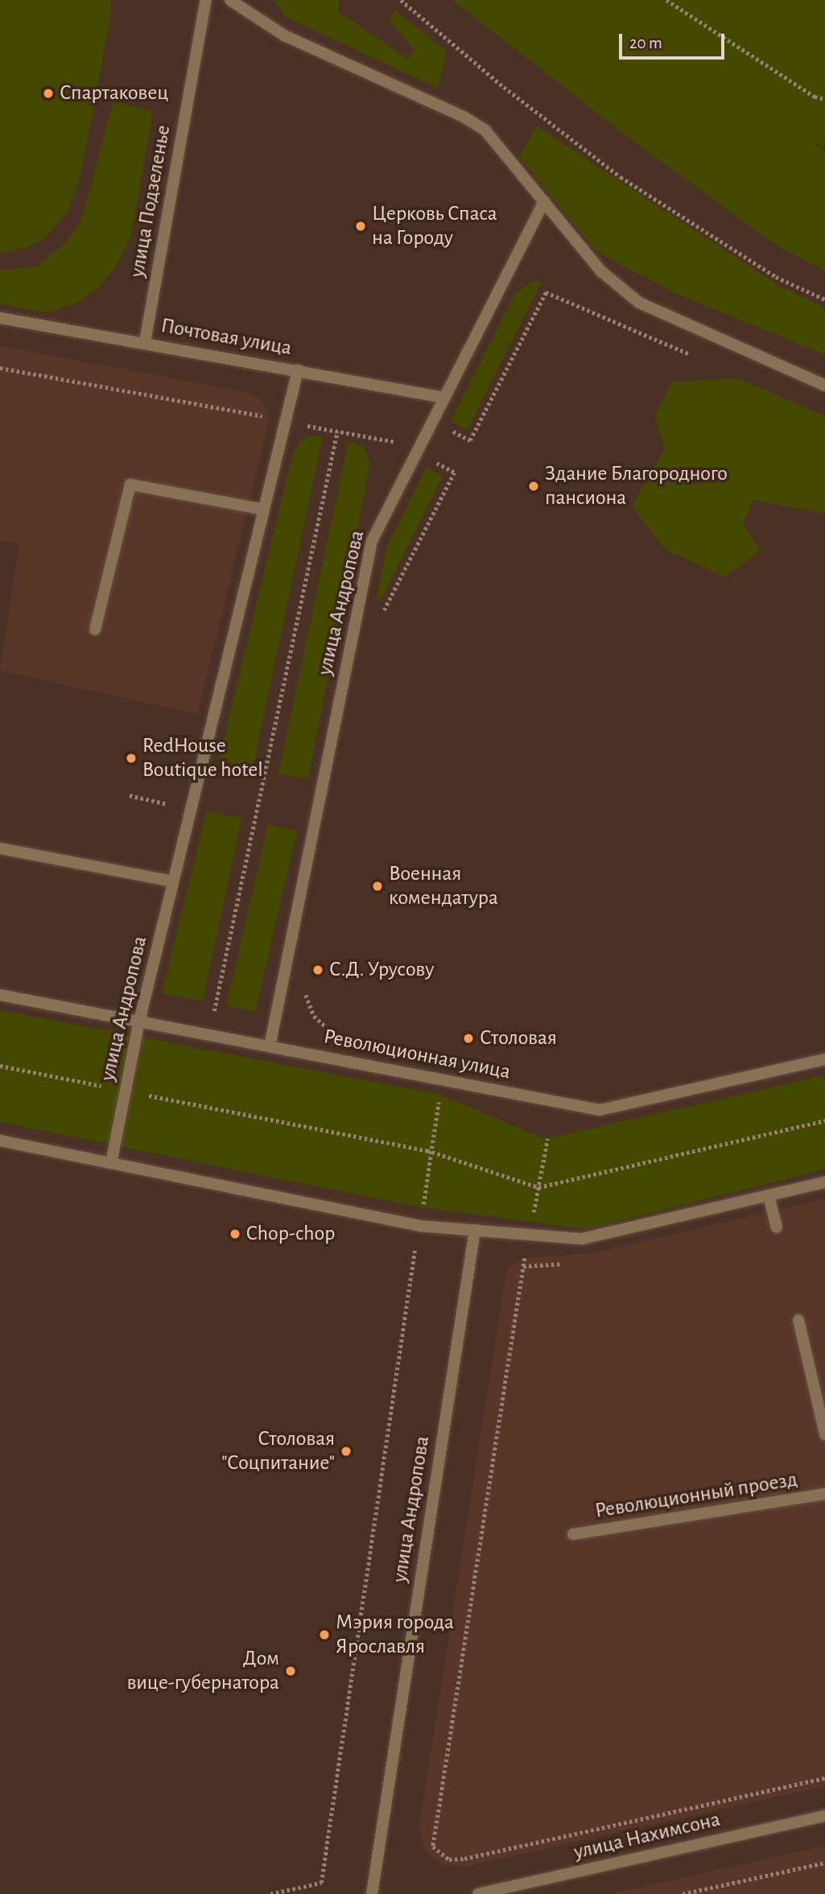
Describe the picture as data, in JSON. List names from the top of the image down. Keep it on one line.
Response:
{"streets":{"street":["улица Подзеленье","Почтовая улица","улица Андропова","Революционная улица","Революционный проезд","улица Нахимсона"]},"crossings":[["улица Подзеленье","Почтовая улица"],["Почтовая улица","улица Андропова"],["улица Андропова","Революционная улица"]],"places":["Спартаковец","Церковь Спаса на Городу","Здание Благородного пансиона","RedHouse Boutique hotel","Военная комендатура","С.Д. Урусову","Столовая","Chop-chop","Столовая \"Соцпитание\"","Мэрия города Ярославля","Дом вице-губернатора"],"scale_bar":"20 m"}
